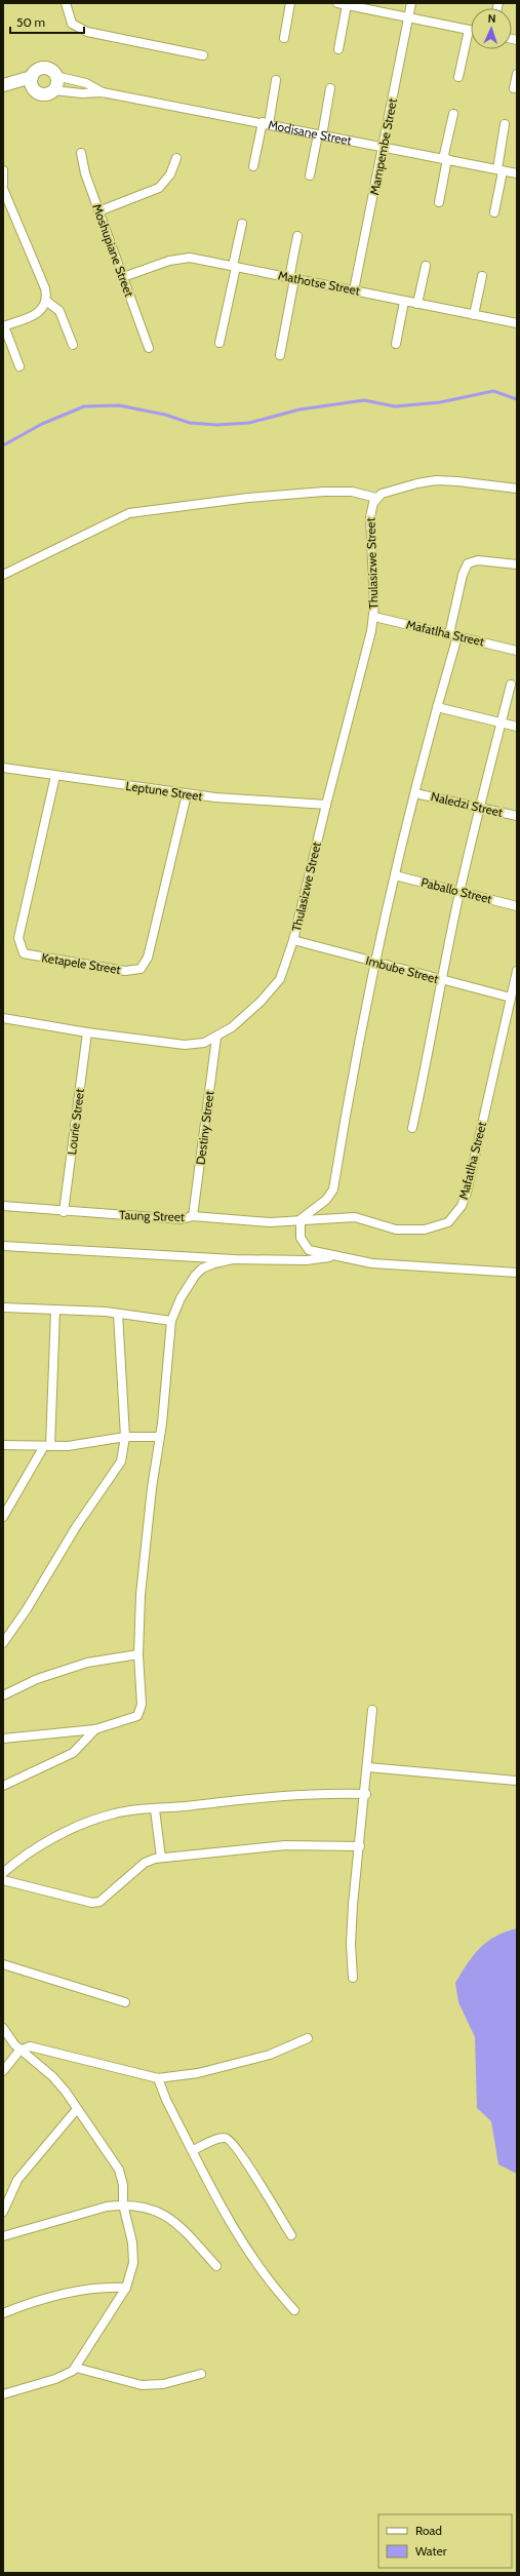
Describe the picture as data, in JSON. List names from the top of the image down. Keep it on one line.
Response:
{"streets":{"street":["Modisane Street","Mampembe Street","Moshupiane Street","Mathotse Street","Thulasizwe Street","Mafatlha Street","Leptune Street","Naledzi Street","Paballo Street","Ketapele Street","Imbube Street","Lourie Street","Destiny Street","Taung Street"]},"crossings":[["Modisane Street","Mampembe Street"],["Mampembe Street","Mathotse Street"],["Moshupiane Street","Mathotse Street"],["Thulasizwe Street","Mafatlha Street"],["Thulasizwe Street","Leptune Street"],["Thulasizwe Street","Imbube Street"],["Thulasizwe Street","Lourie Street"],["Thulasizwe Street","Destiny Street"],["Mafatlha Street","Naledzi Street"],["Mafatlha Street","Imbube Street"],["Mafatlha Street","Taung Street"],["Leptune Street","Ketapele Street"],["Naledzi Street","Paballo Street"],["Lourie Street","Taung Street"],["Destiny Street","Taung Street"]],"legend":["Road","Water"],"scale_bar":"50 m","north":"top"}
